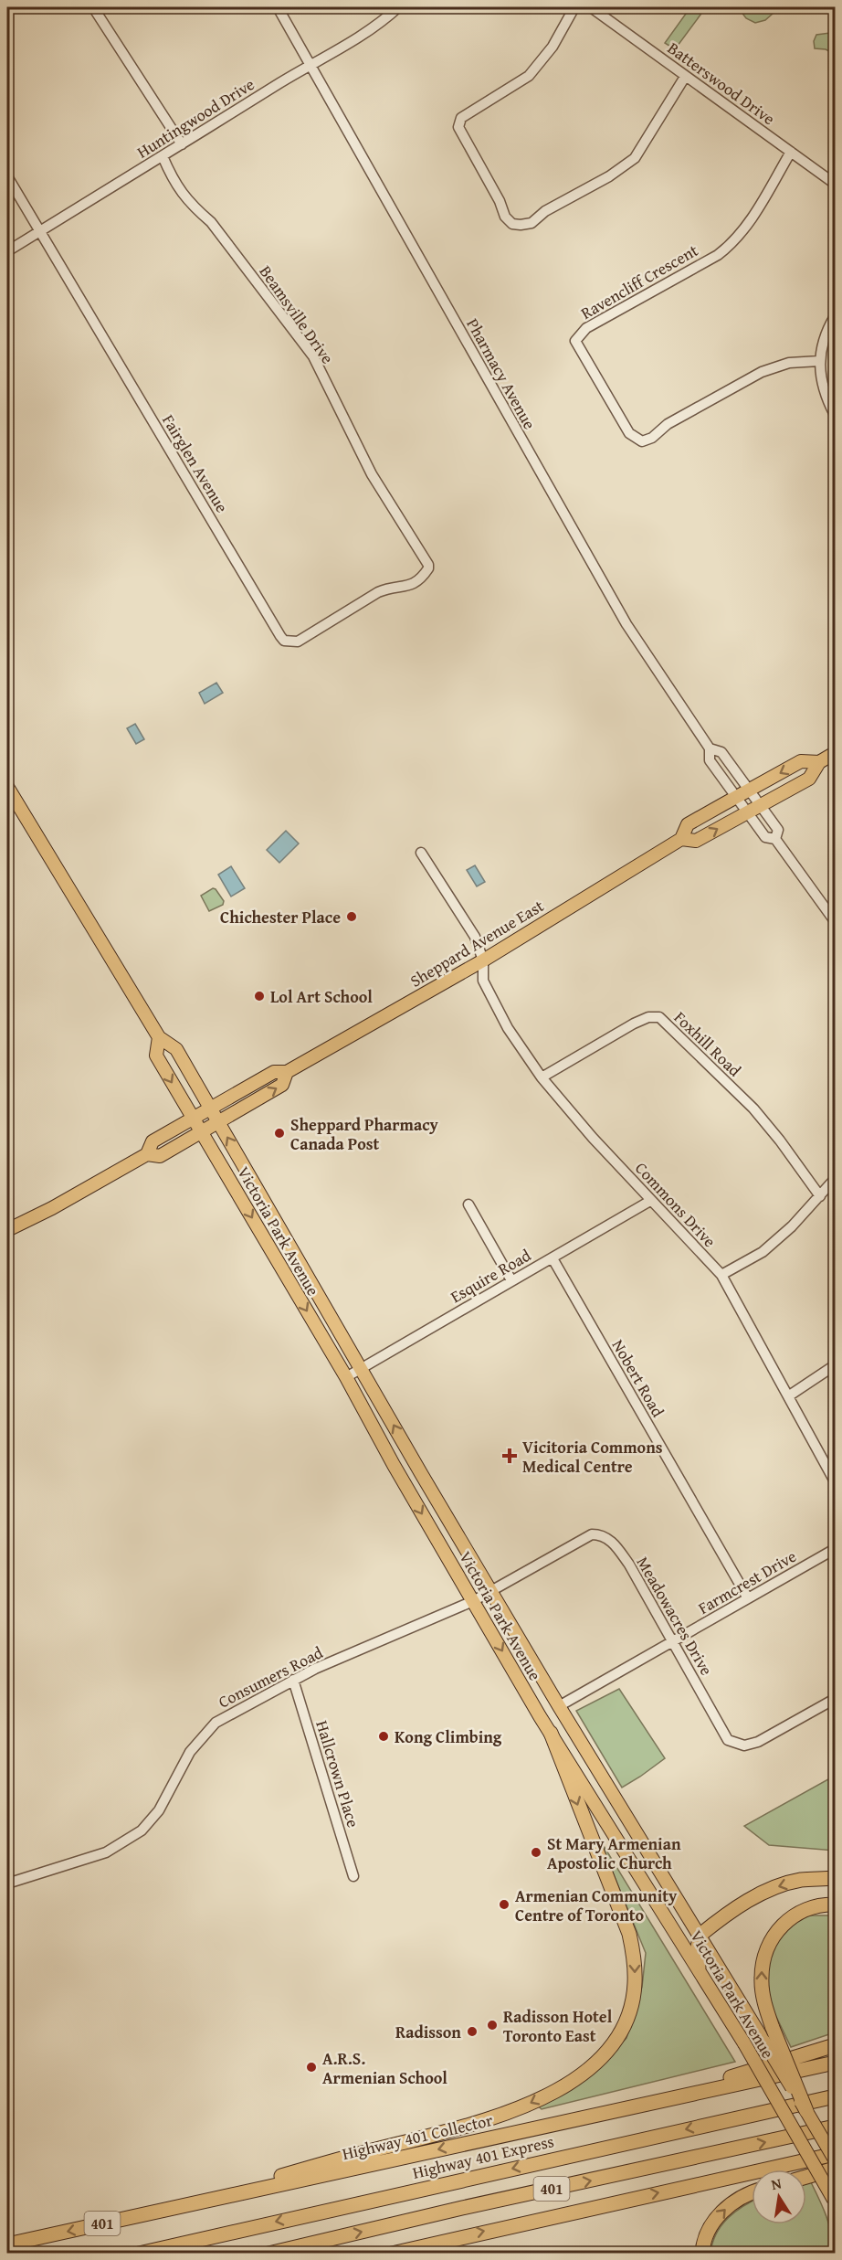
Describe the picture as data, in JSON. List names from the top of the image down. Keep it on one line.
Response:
{"streets":{"highway":["Highway 401 Collector","Highway 401 Express","401"],"main road":["Sheppard Avenue East","Victoria Park Avenue"],"street":["Batterswood Drive","Huntingwood Drive","Ravencliff Crescent","Beamsville Drive","Pharmacy Avenue","Fairglen Avenue","Foxhill Road","Commons Drive","Esquire Road","Nobert Road","Farmcrest Drive","Meadowacres Drive","Consumers Road","Hallcrown Place"]},"crossings":[["Batterswood Drive","Ravencliff Crescent"],["Huntingwood Drive","Beamsville Drive"],["Huntingwood Drive","Pharmacy Avenue"],["Huntingwood Drive","Fairglen Avenue"],["Beamsville Drive","Fairglen Avenue"],["Pharmacy Avenue","Sheppard Avenue East"],["Sheppard Avenue East","Commons Drive"],["Sheppard Avenue East","Victoria Park Avenue"],["Foxhill Road","Commons Drive"],["Commons Drive","Esquire Road"],["Victoria Park Avenue","Esquire Road"],["Victoria Park Avenue","Farmcrest Drive"],["Victoria Park Avenue","Meadowacres Drive"],["Victoria Park Avenue","Consumers Road"],["Esquire Road","Nobert Road"],["Nobert Road","Farmcrest Drive"],["Farmcrest Drive","Meadowacres Drive"],["Meadowacres Drive","Consumers Road"],["Consumers Road","Hallcrown Place"]],"places":{"other":["Chichester Place","Lol Art School","Sheppard Pharmacy Canada Post","Kong Climbing","St Mary Armenian Apostolic Church","Armenian Community Centre of Toronto","Radisson Hotel Toronto East","Radisson","A.R.S. Armenian School"],"health":["Vicitoria Commons Medical Centre"]},"north":"top"}
